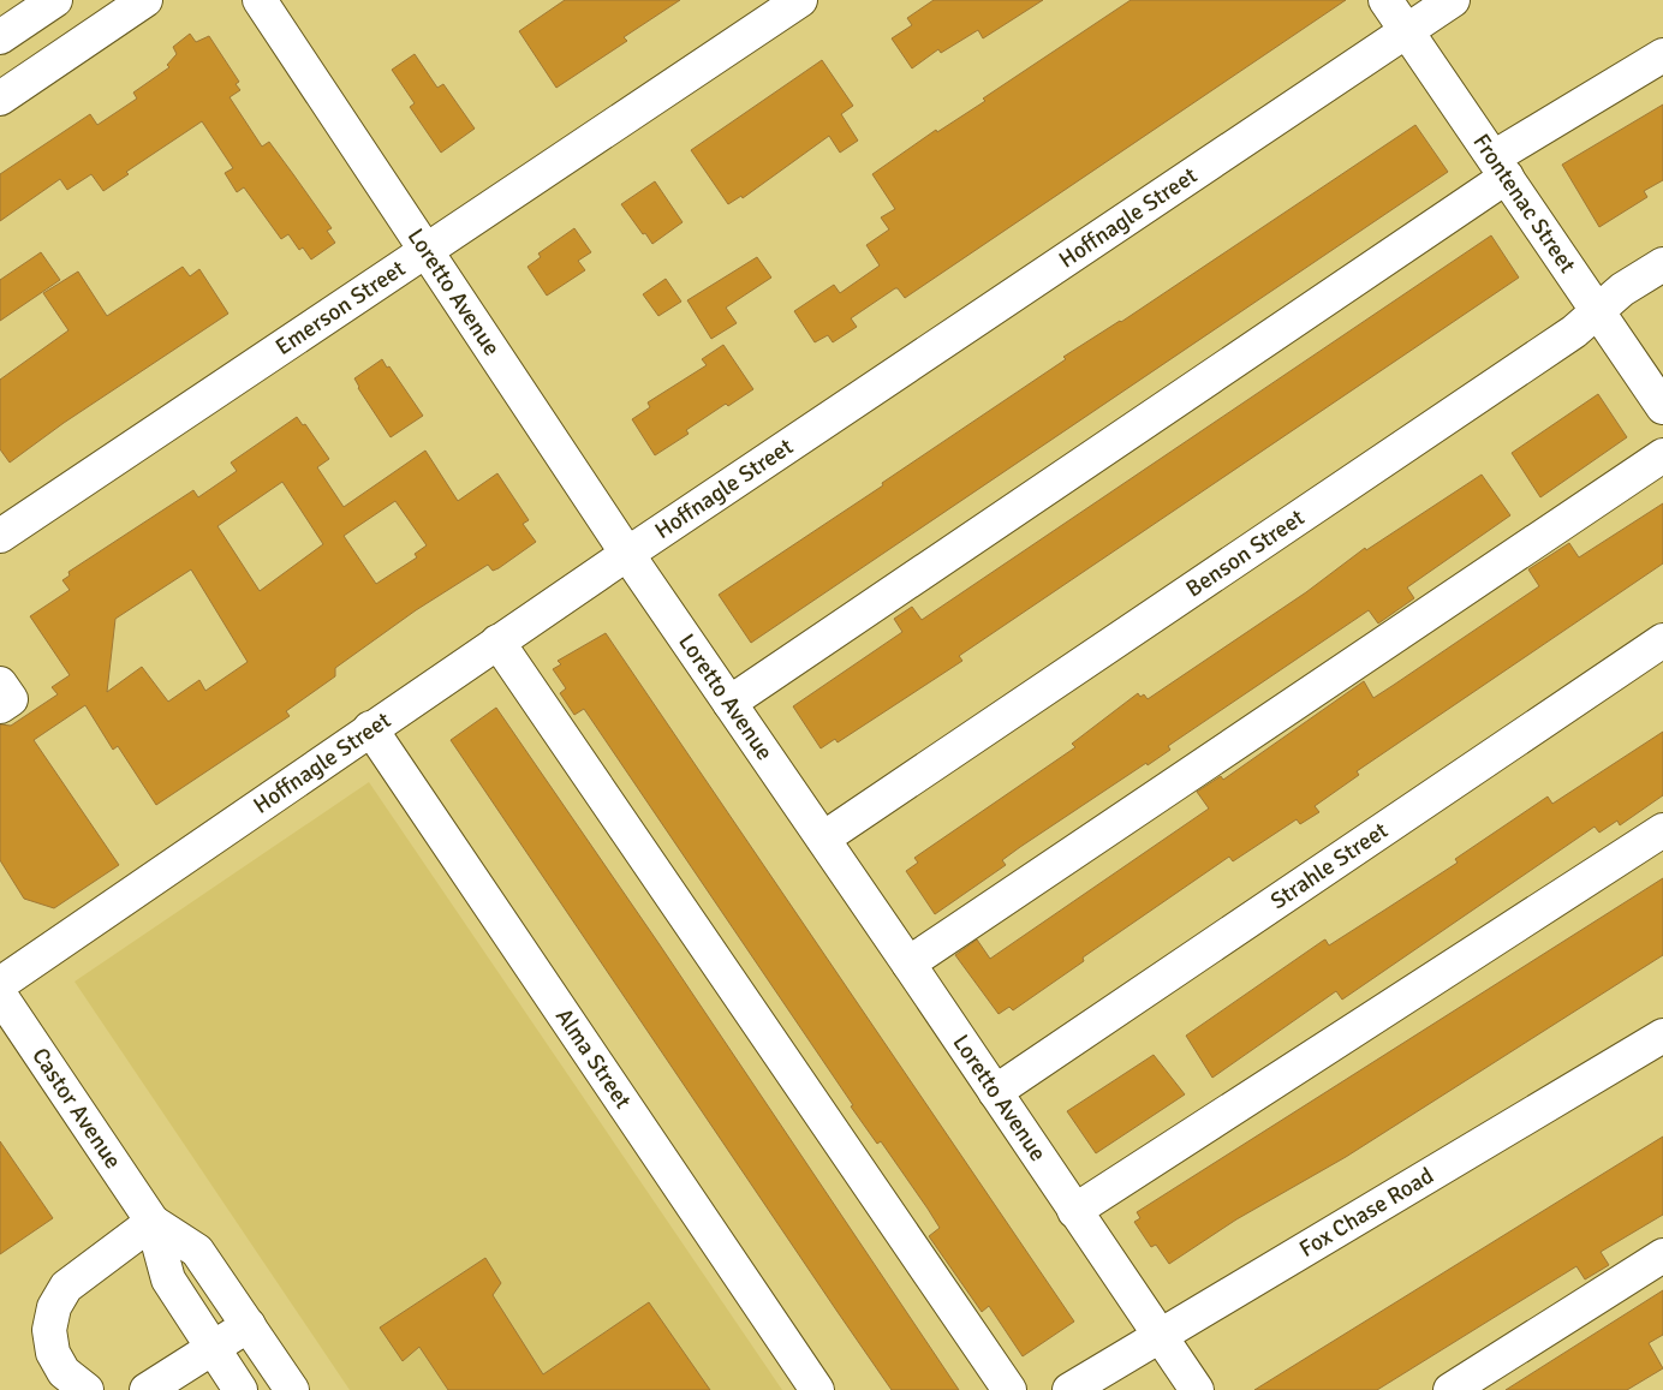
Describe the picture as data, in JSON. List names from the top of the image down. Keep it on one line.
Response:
{"streets":{"street":["Frontenac Street","Hoffnagle Street","Loretto Avenue","Emerson Street","Benson Street","Strahle Street","Alma Street","Castor Avenue","Fox Chase Road"]},"crossings":[["Frontenac Street","Hoffnagle Street"],["Frontenac Street","Benson Street"],["Hoffnagle Street","Loretto Avenue"],["Hoffnagle Street","Alma Street"],["Loretto Avenue","Emerson Street"],["Loretto Avenue","Benson Street"],["Loretto Avenue","Strahle Street"],["Loretto Avenue","Fox Chase Road"]]}
